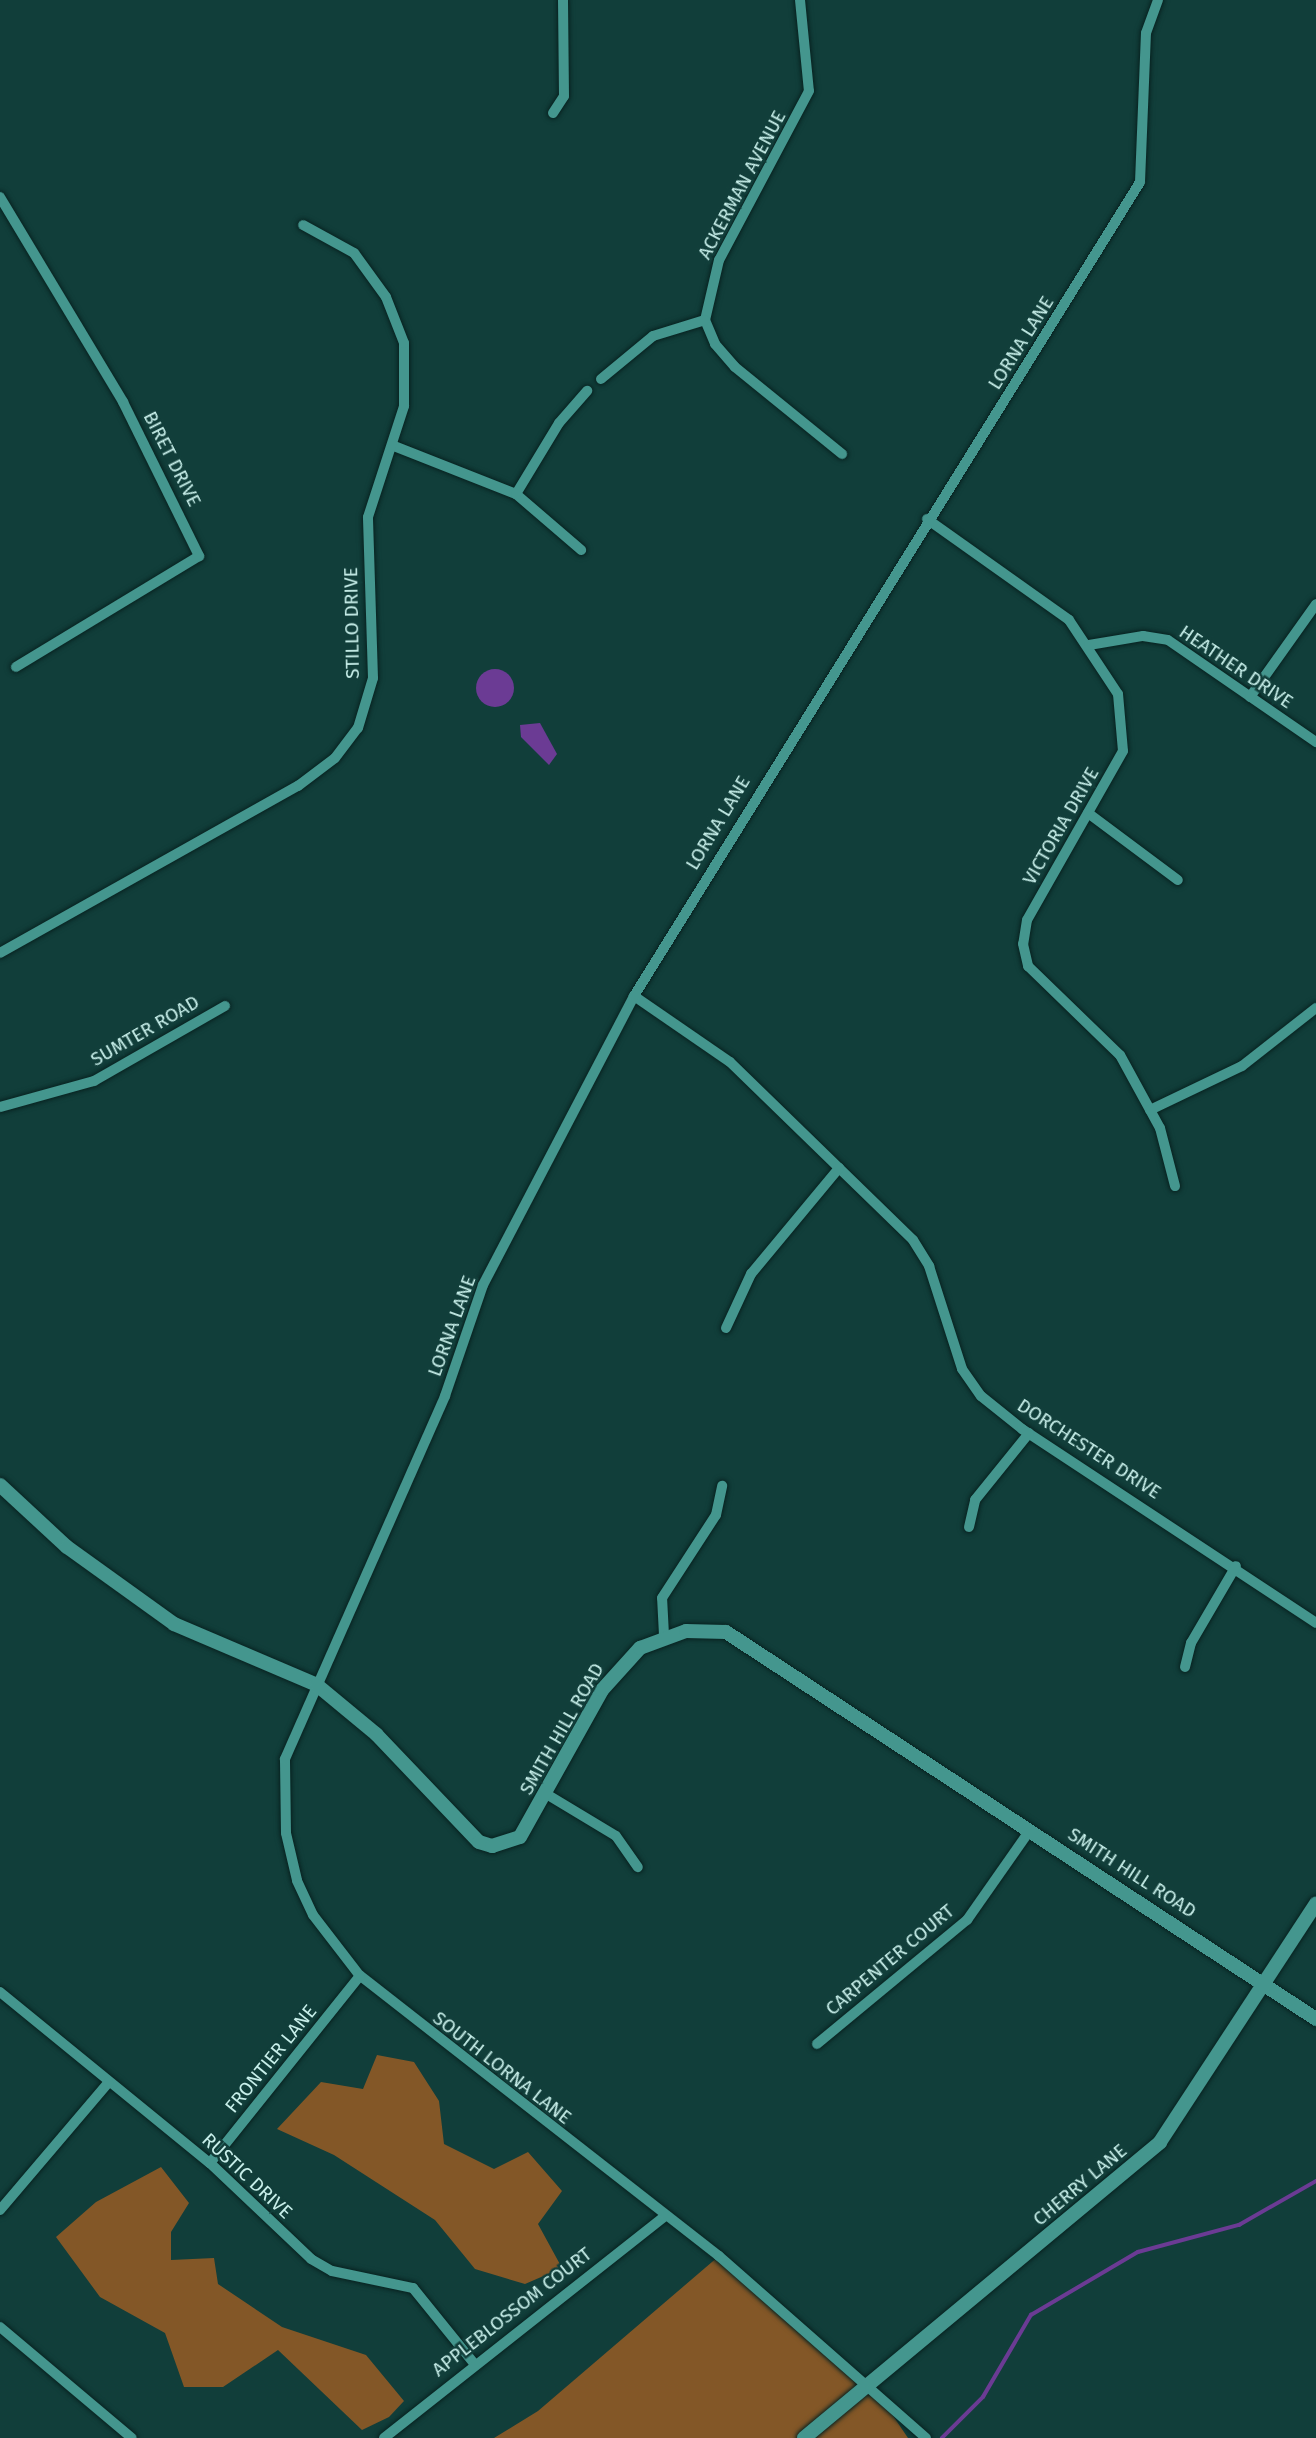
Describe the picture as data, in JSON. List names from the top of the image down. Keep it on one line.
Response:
{"streets":{"street":["ACKERMAN AVENUE","LORNA LANE","BIRET DRIVE","STILLO DRIVE","HEATHER DRIVE","VICTORIA DRIVE","SUMTER ROAD","DORCHESTER DRIVE","SMITH HILL ROAD","CARPENTER COURT","FRONTIER LANE","SOUTH LORNA LANE","RUSTIC DRIVE","CHERRY LANE","APPLEBLOSSOM COURT"]},"crossings":[["LORNA LANE","VICTORIA DRIVE"],["LORNA LANE","DORCHESTER DRIVE"],["LORNA LANE","SMITH HILL ROAD"],["LORNA LANE","SOUTH LORNA LANE"],["HEATHER DRIVE","VICTORIA DRIVE"],["SMITH HILL ROAD","CARPENTER COURT"],["SMITH HILL ROAD","SOUTH LORNA LANE"],["SMITH HILL ROAD","CHERRY LANE"],["FRONTIER LANE","SOUTH LORNA LANE"],["FRONTIER LANE","RUSTIC DRIVE"],["SOUTH LORNA LANE","CHERRY LANE"],["SOUTH LORNA LANE","APPLEBLOSSOM COURT"],["RUSTIC DRIVE","APPLEBLOSSOM COURT"]]}
